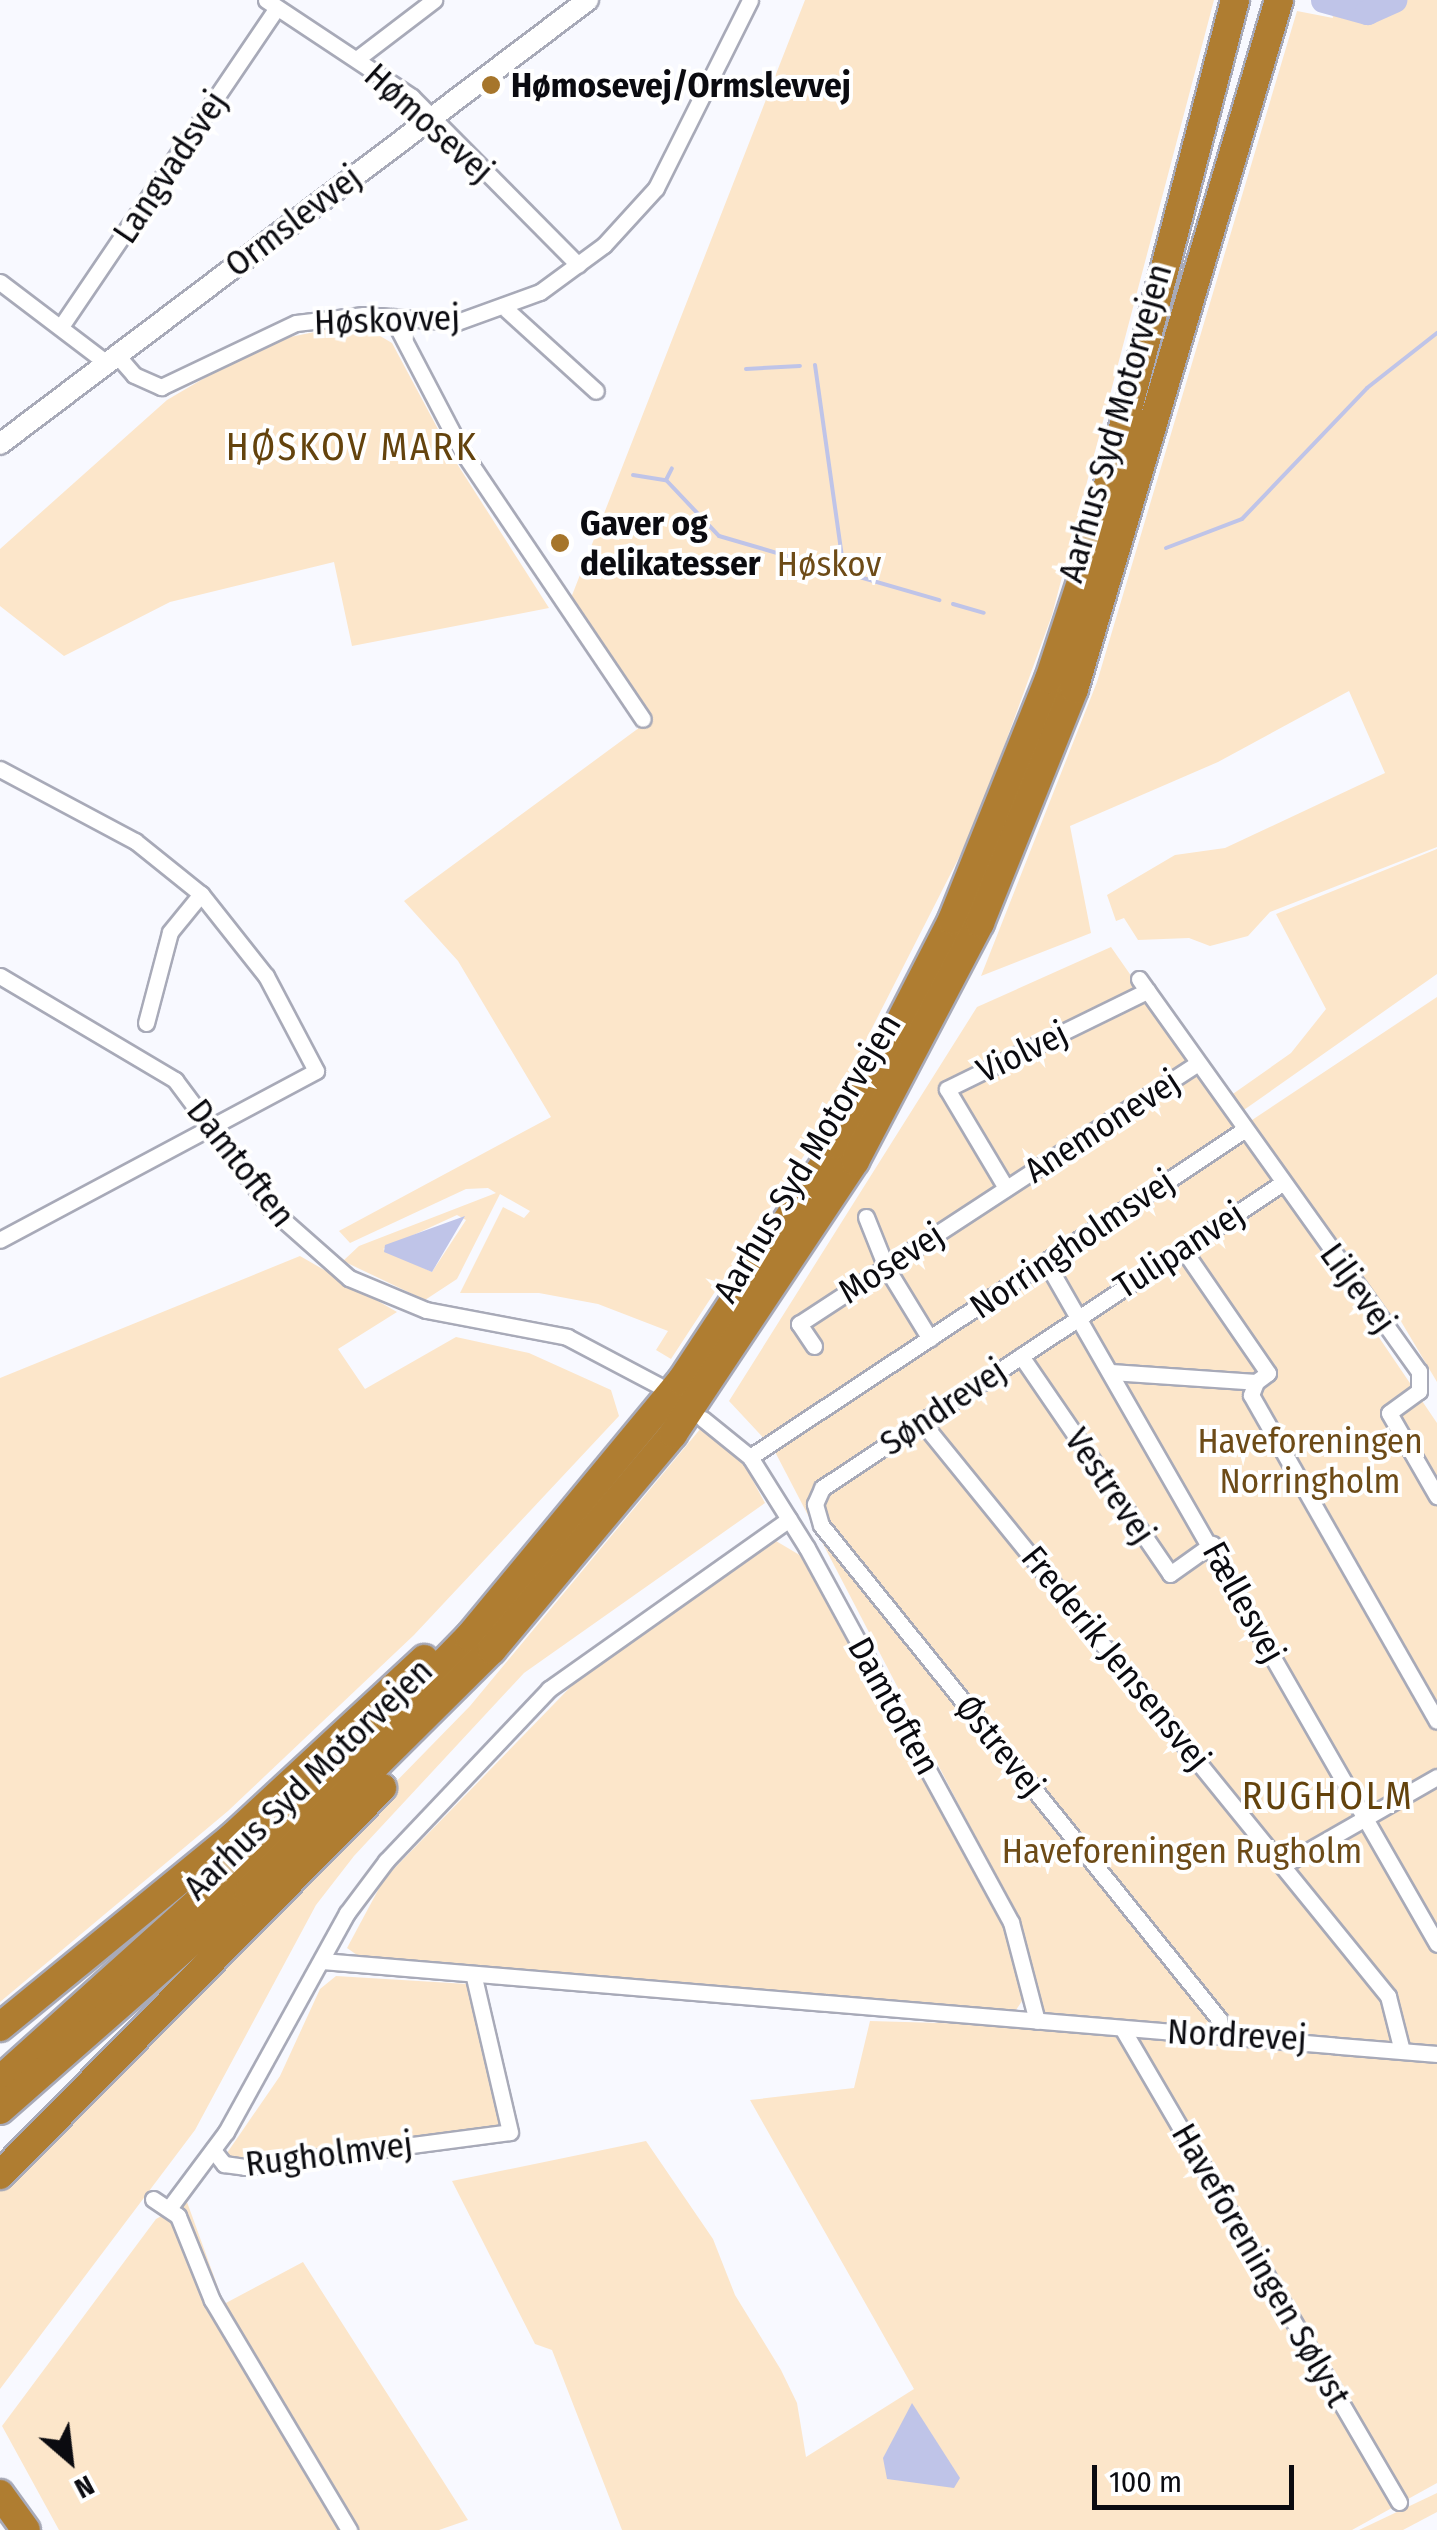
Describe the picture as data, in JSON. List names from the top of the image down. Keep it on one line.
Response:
{"streets":{"highway":["Aarhus Syd Motorvejen"],"street":["Hømosevej","Langvadsvej","Ormslevvej","Høskovvej","Violvej","Anemonevej","Damtoften","Norringholmsvej","Tulipanvej","Mosevej","Liljevej","Søndrevej","Vestrevej","Fællesvej","Frederik Jensensvej","Østrevej","Nordrevej","Rugholmvej","Haveforeningen Sølyst"]},"crossings":[["Hømosevej","Langvadsvej"],["Hømosevej","Ormslevvej"],["Hømosevej","Høskovvej"],["Ormslevvej","Høskovvej"],["Violvej","Anemonevej"],["Violvej","Mosevej"],["Anemonevej","Mosevej"],["Damtoften","Norringholmsvej"],["Damtoften","Nordrevej"],["Damtoften","Rugholmvej"],["Norringholmsvej","Liljevej"],["Norringholmsvej","Fællesvej"],["Tulipanvej","Liljevej"],["Tulipanvej","Søndrevej"],["Tulipanvej","Fællesvej"],["Søndrevej","Vestrevej"],["Søndrevej","Fællesvej"],["Søndrevej","Frederik Jensensvej"],["Søndrevej","Østrevej"],["Vestrevej","Fællesvej"],["Frederik Jensensvej","Nordrevej"],["Østrevej","Nordrevej"],["Nordrevej","Haveforeningen Sølyst"]],"districts":["HØSKOV MARK","RUGHOLM"],"parks":["Høskov","Haveforeningen Norringholm","Haveforeningen Rugholm"],"places":["Hømosevej/Ormslevvej","Gaver og delikatesser"],"scale_bar":"100 m","north":"bottom right"}
